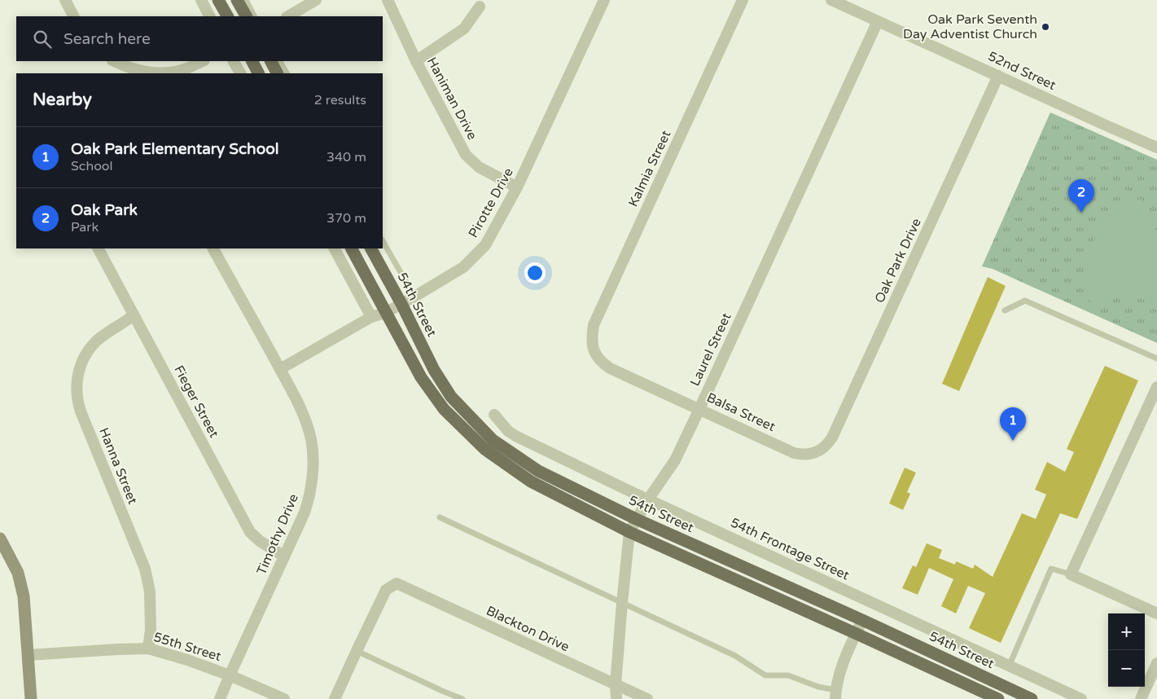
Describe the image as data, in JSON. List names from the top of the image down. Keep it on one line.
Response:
{"streets":{"main road":["54th Street"],"street":["52nd Street","Haniman Drive","Kalmia Street","Pirotte Drive","Oak Park Drive","Laurel Street","Fieger Street","Balsa Street","Hanna Street","Timothy Drive","54th Frontage Street","Blackton Drive","55th Street"]},"crossings":[["52nd Street","Oak Park Drive"],["52nd Street","Laurel Street"],["Haniman Drive","Pirotte Drive"],["Kalmia Street","Balsa Street"],["Pirotte Drive","54th Street"],["Pirotte Drive","Timothy Drive"],["Oak Park Drive","Balsa Street"],["54th Street","Laurel Street"],["Laurel Street","Balsa Street"],["Laurel Street","54th Frontage Street"],["Laurel Street","Blackton Drive"],["Fieger Street","Hanna Street"],["Fieger Street","Timothy Drive"],["Hanna Street","55th Street"],["Timothy Drive","55th Street"]],"places":["Oak Park Seventh Day Adventist Church"],"page":{"search":"Search here","heading":["Nearby","2 results"],"list":[{"mark":"1","name":"Oak Park Elementary School","note":"School","value":"340 m"},{"mark":"2","name":"Oak Park","note":"Park","value":"370 m"}],"pins":["2","1"],"map_buttons":["+","−"]}}
